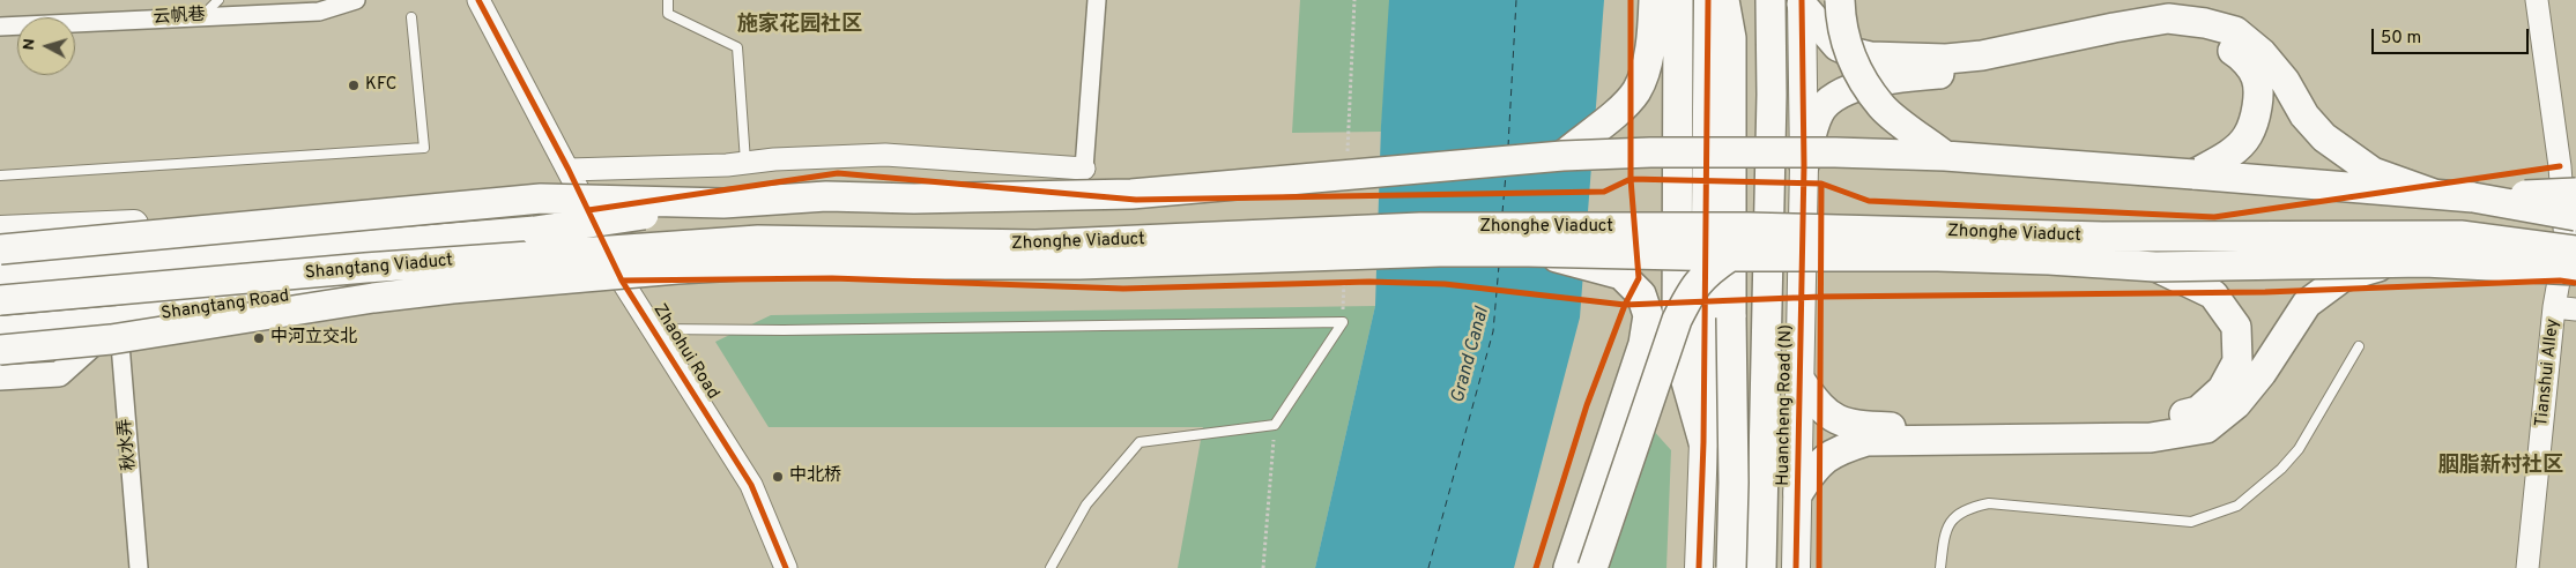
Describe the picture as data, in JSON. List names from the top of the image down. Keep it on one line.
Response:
{"streets":{"highway":["Zhonghe Viaduct","Shangtang Viaduct"],"main road":["Shangtang Road","Huancheng Road (N)"],"street":["云帆巷","Zhaohui Road","Tianshui Alley","秋水弄"]},"crossings":[["Zhonghe Viaduct","Shangtang Viaduct"],["Shangtang Road","Zhaohui Road"],["Shangtang Road","秋水弄"]],"districts":["施家花园社区","胭脂新村社区"],"water":["Grand Canal"],"places":["KFC","中河立交北","中北桥"],"scale_bar":"50 m","north":"left"}
